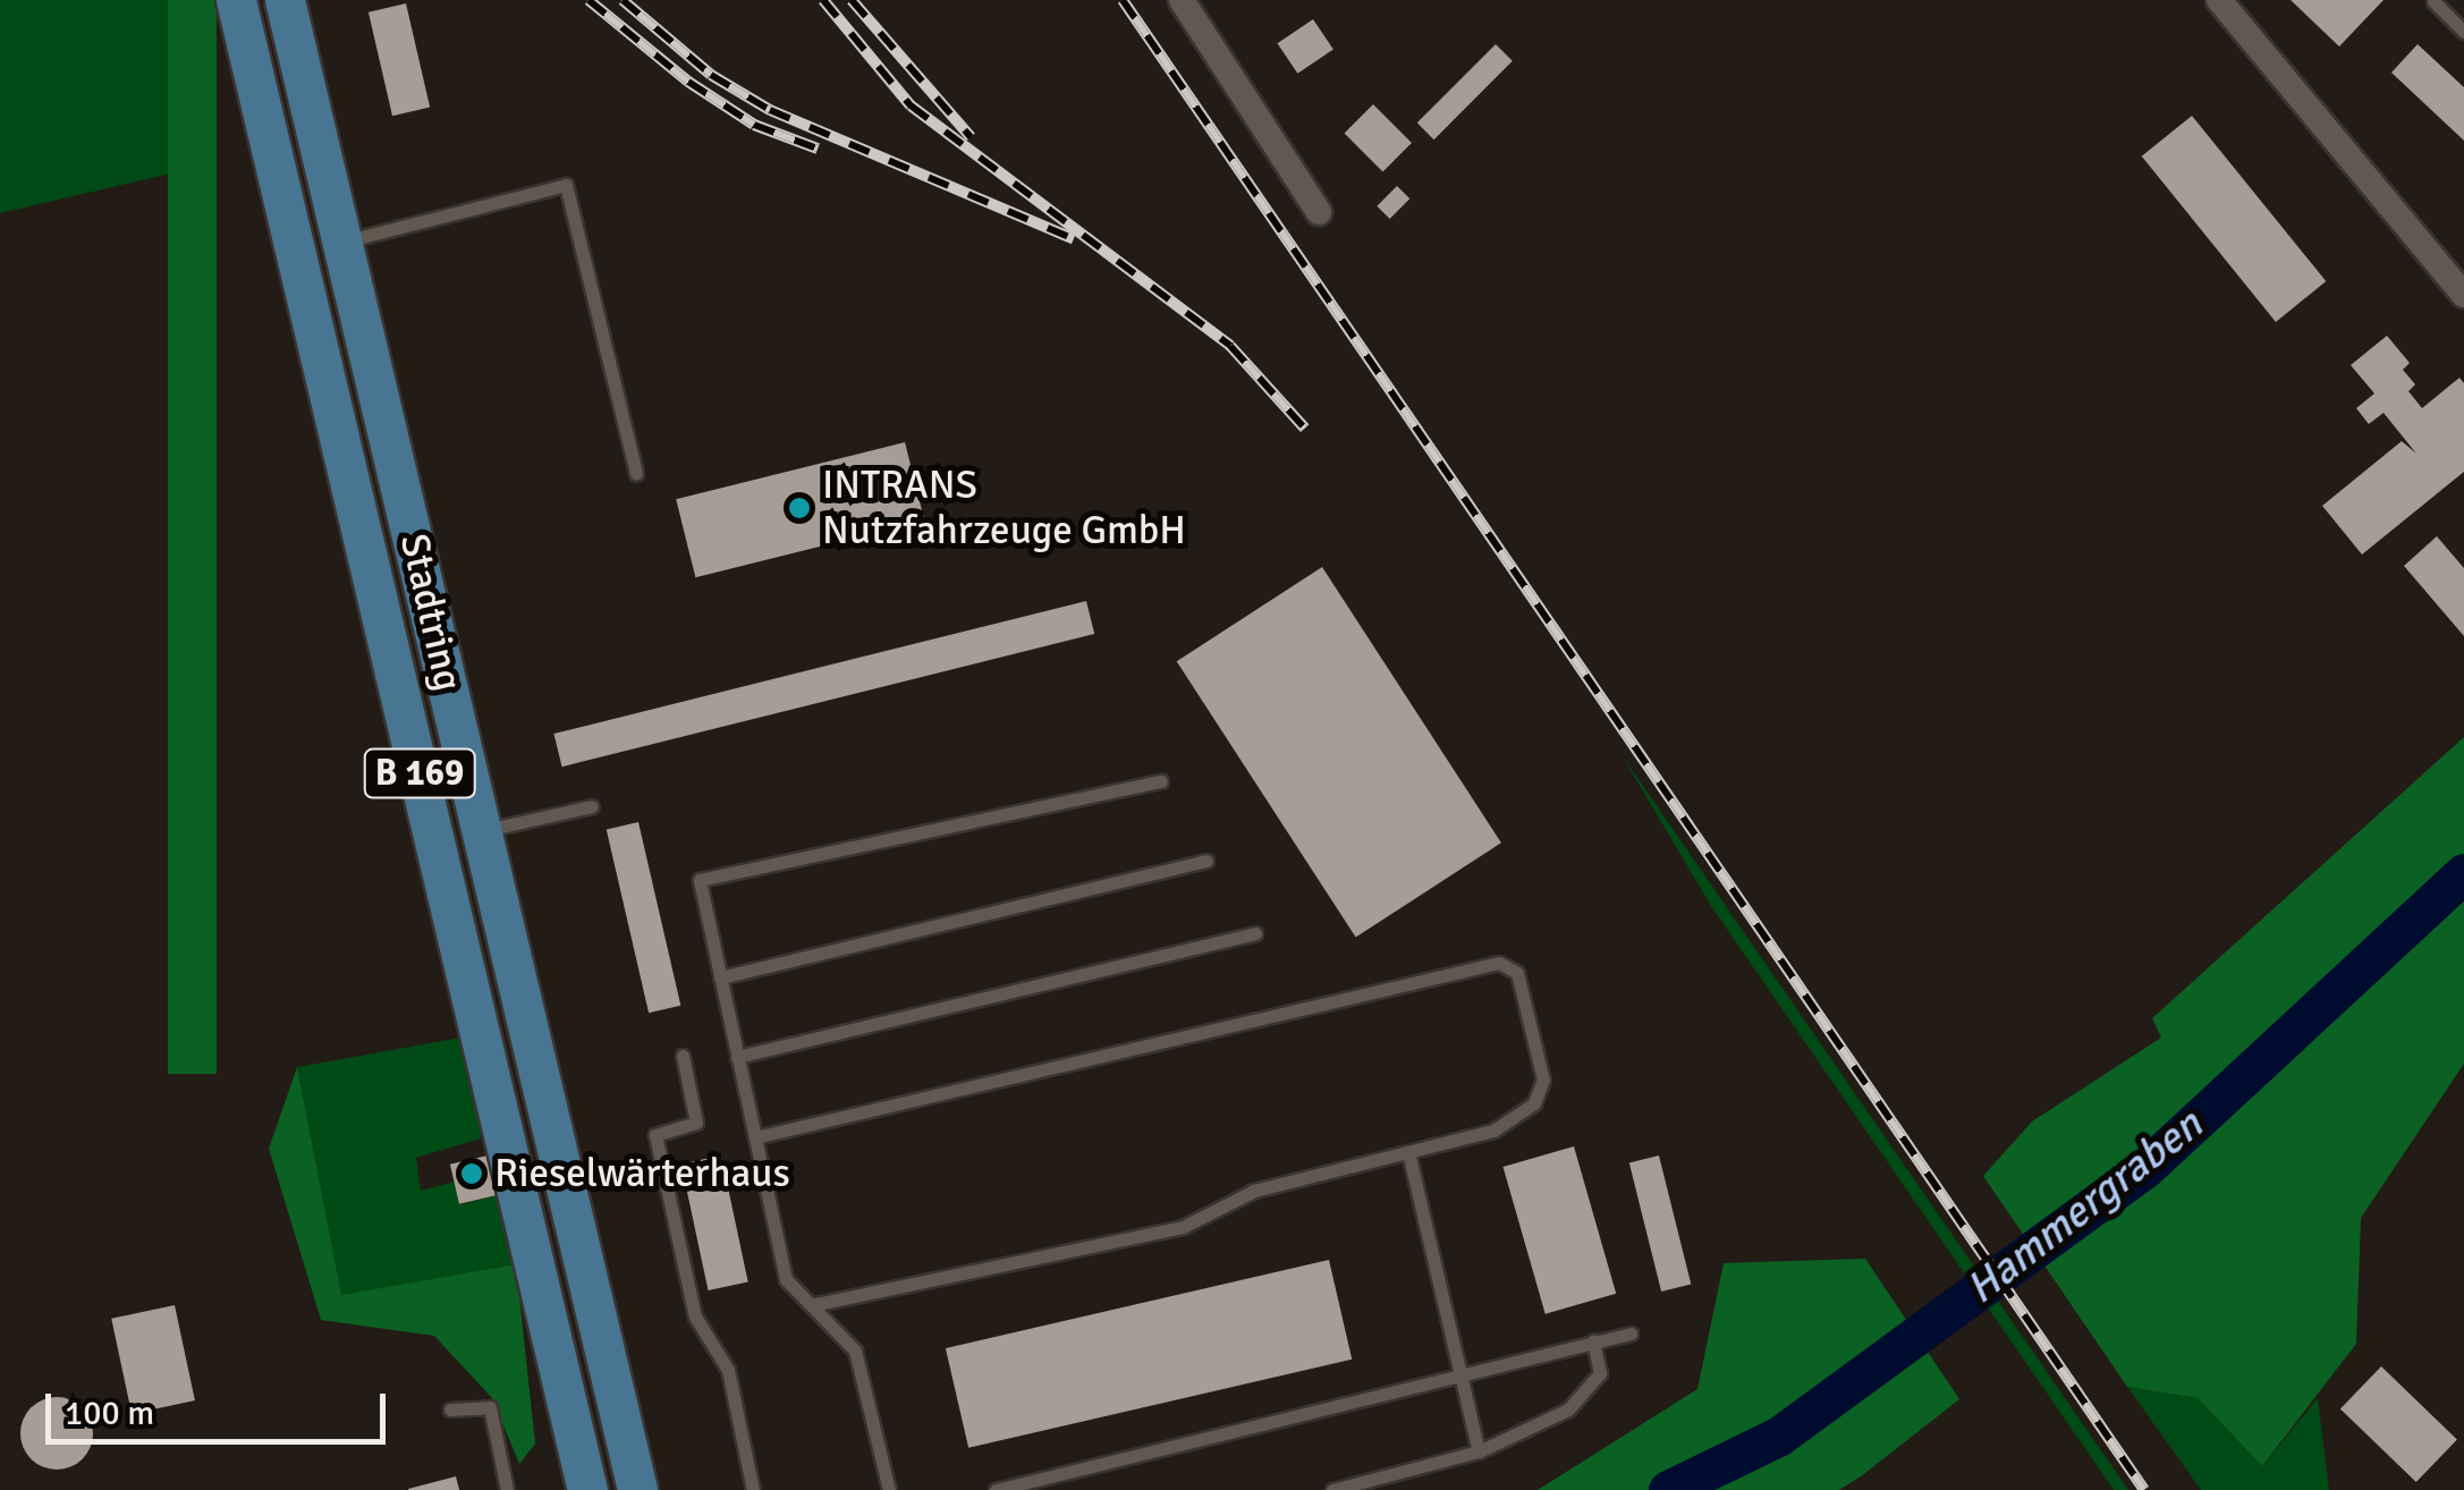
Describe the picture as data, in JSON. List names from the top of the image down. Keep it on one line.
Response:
{"streets":{"main road":["Stadtring","B 169"]},"water":["Hammergraben"],"places":["INTRANS Nutzfahrzeuge GmbH","Rieselwärterhaus"],"scale_bar":"100 m"}
